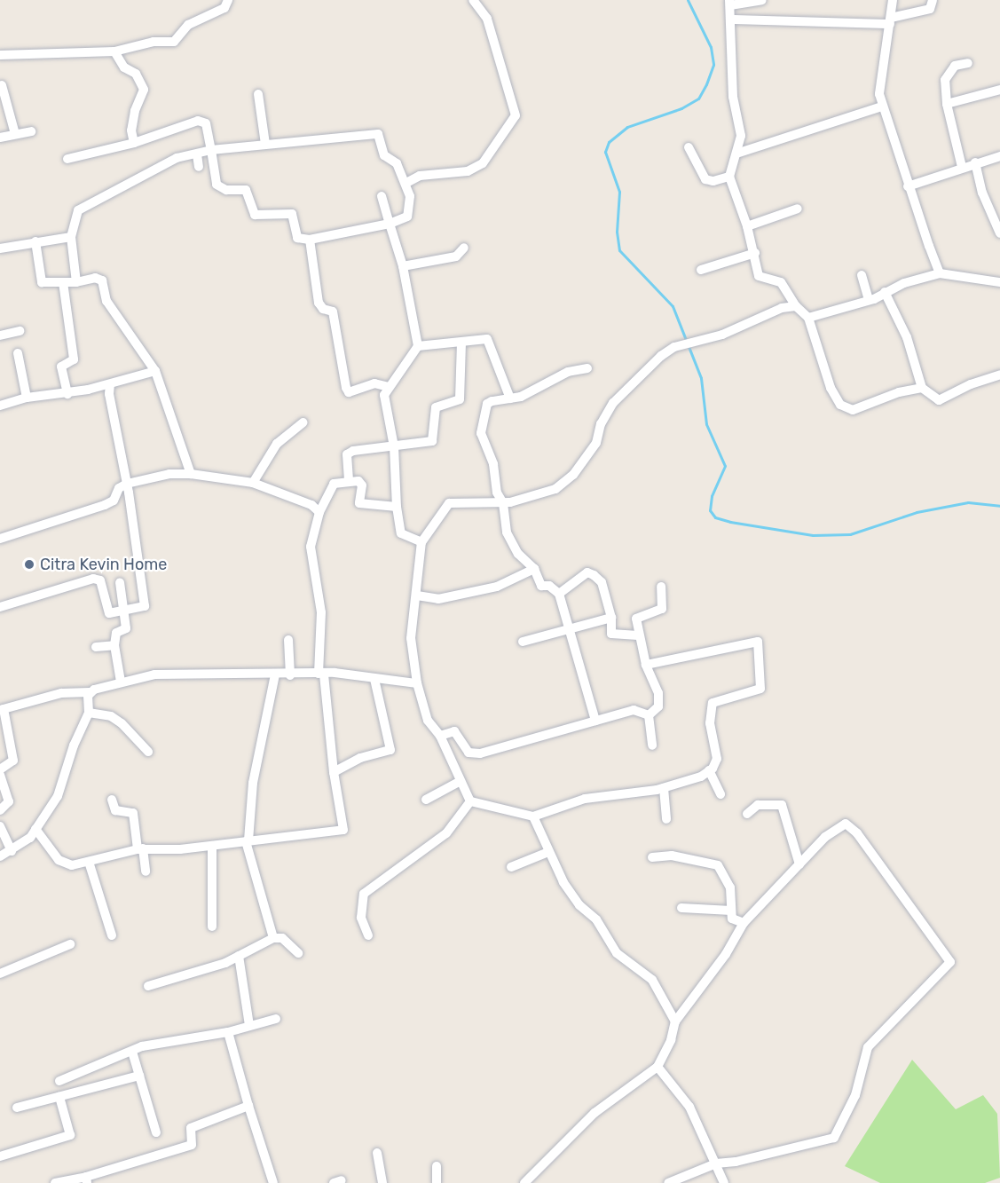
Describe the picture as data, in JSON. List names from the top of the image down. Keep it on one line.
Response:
{"places":["Citra Kevin Home"]}
